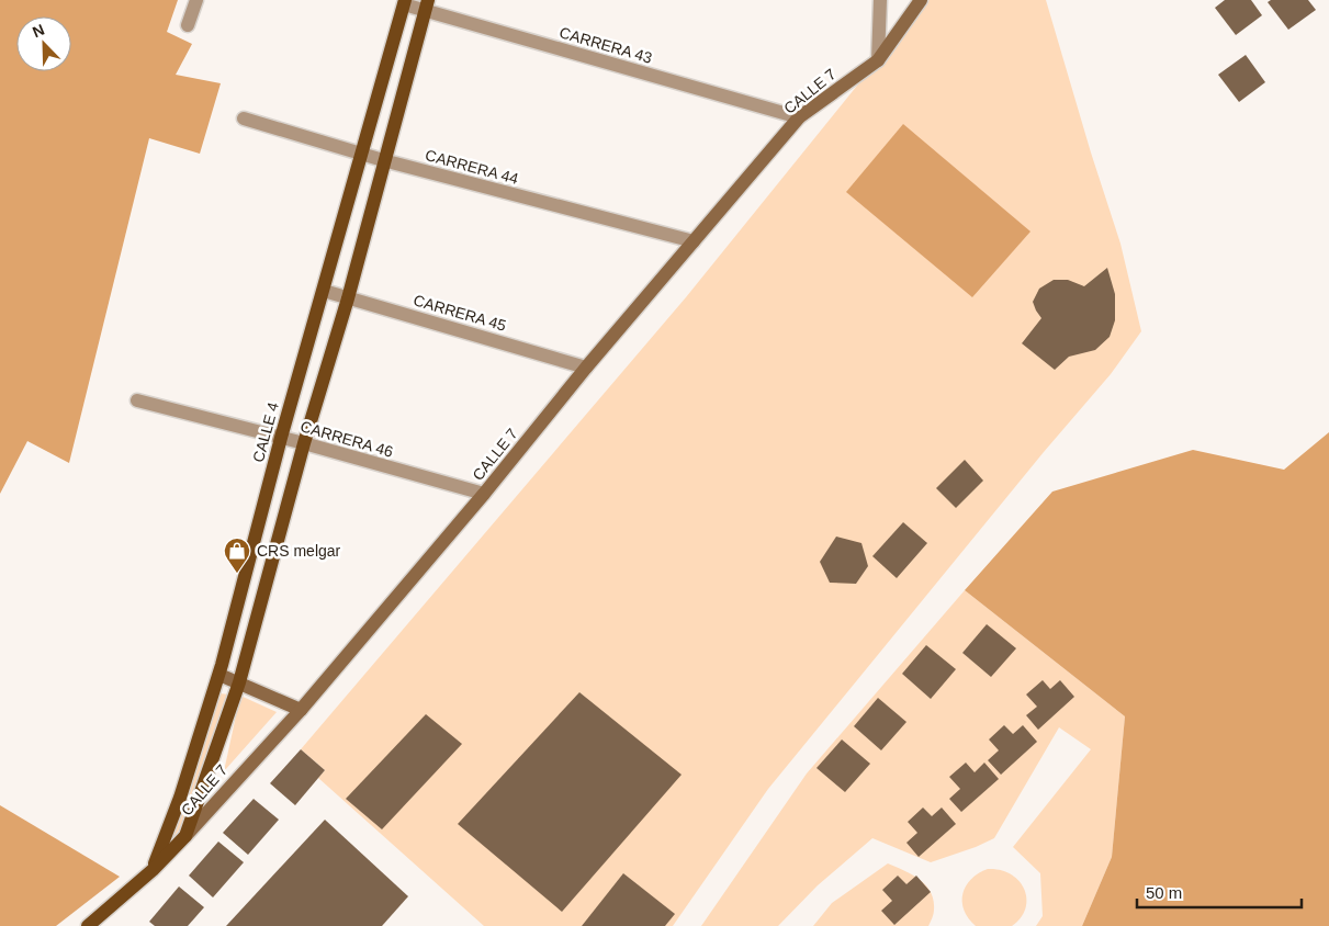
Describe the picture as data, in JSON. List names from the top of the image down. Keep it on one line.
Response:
{"streets":{"main road":["CALLE 7","CALLE 4"],"street":["CARRERA 43","CARRERA 44","CARRERA 45","CARRERA 46"]},"crossings":[["CARRERA 43","CALLE 7"],["CARRERA 43","CALLE 4"],["CALLE 7","CARRERA 44"],["CALLE 7","CARRERA 45"],["CALLE 7","CALLE 4"],["CALLE 7","CARRERA 46"],["CARRERA 44","CALLE 4"],["CARRERA 45","CALLE 4"],["CALLE 4","CARRERA 46"]],"places":{"shop":["CRS melgar"]},"scale_bar":"50 m","north":"top left"}
